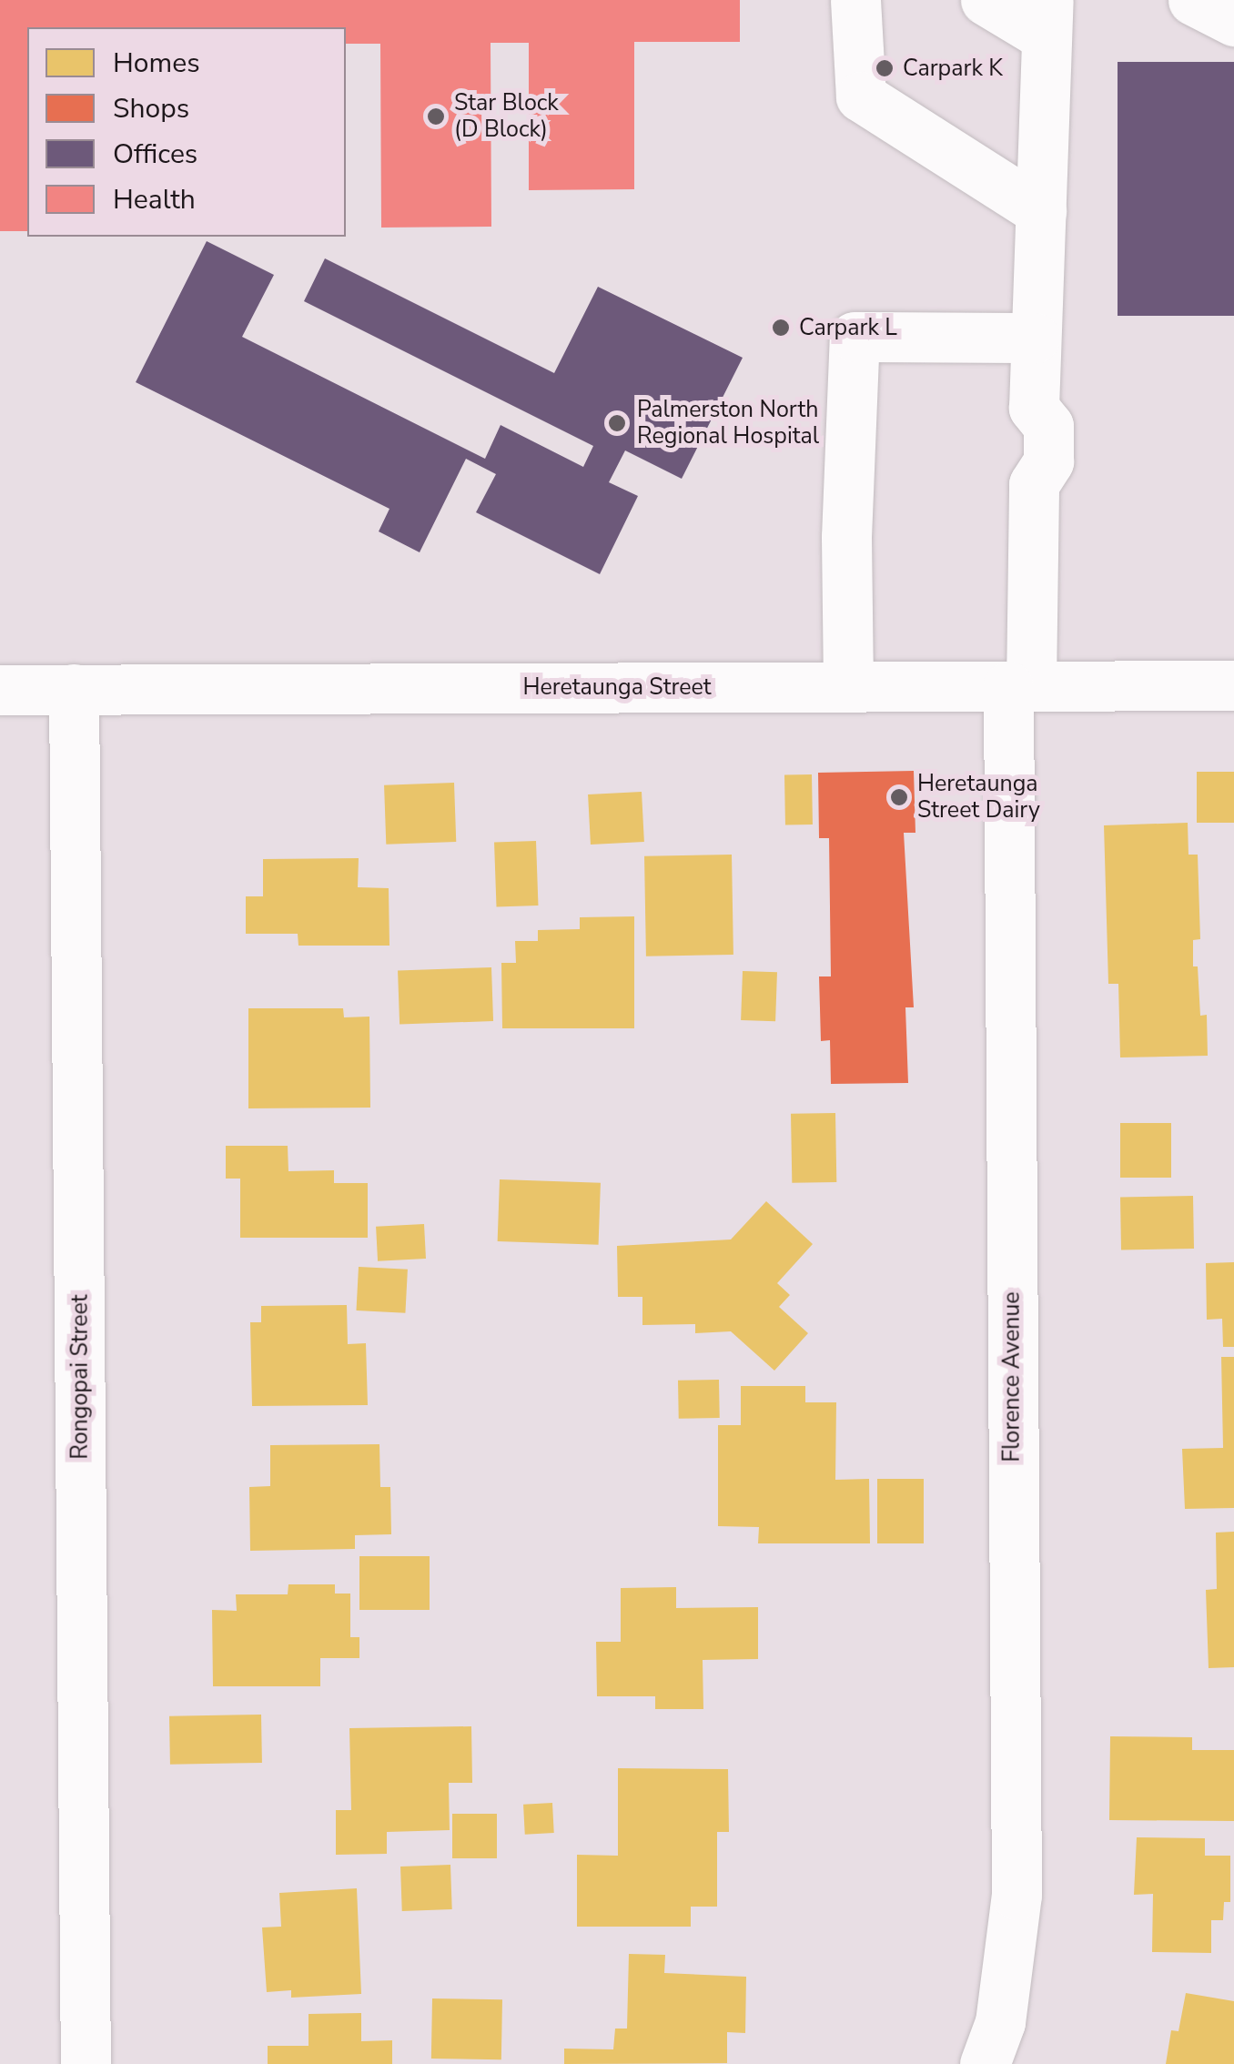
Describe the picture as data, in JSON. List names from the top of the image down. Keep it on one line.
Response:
{"streets":{"street":["Heretaunga Street","Rongopai Street","Florence Avenue"]},"crossings":[["Heretaunga Street","Rongopai Street"],["Heretaunga Street","Florence Avenue"]],"places":["Carpark K","Star Block (D Block)","Carpark L","Palmerston North Regional Hospital","Heretaunga Street Dairy"],"legend":["Homes","Shops","Offices","Health"]}
